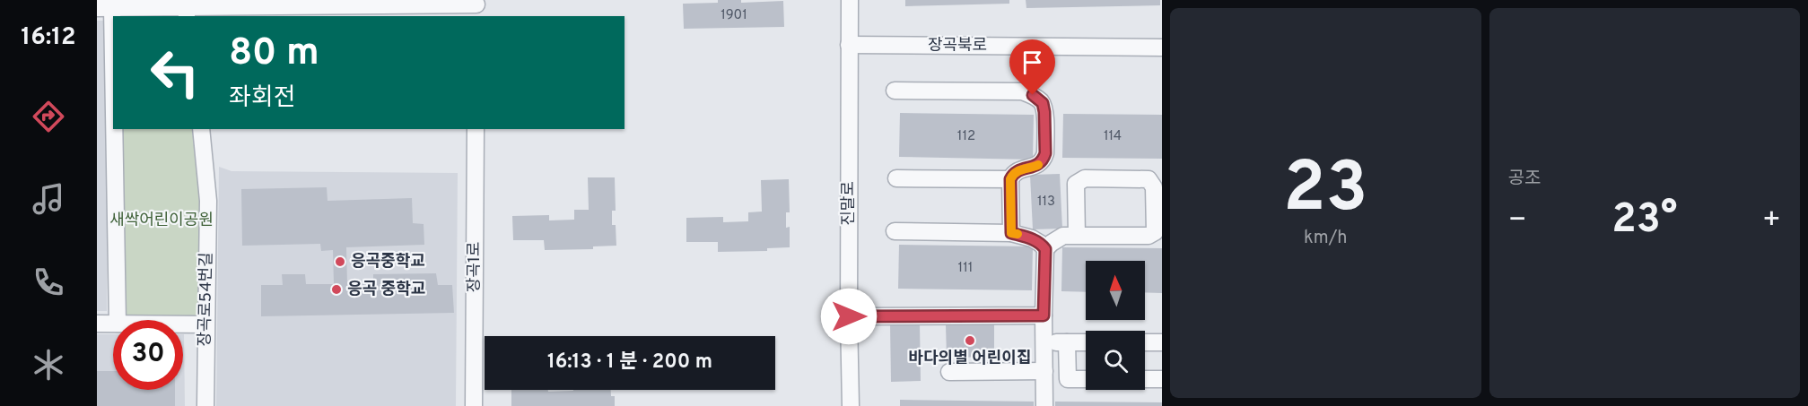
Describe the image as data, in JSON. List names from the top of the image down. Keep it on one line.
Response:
{"streets":{"street":["장곡북로","진말로","장곡1로","장곡로54번길"]},"crossings":[["장곡북로","진말로"]],"parks":["새싹어린이공원"],"places":["응곡중학교","응곡 중학교","바다의별 어린이집"],"house_numbers":["1901","112","114","113","111"],"north":"top","page":{"tabs":"16:12","tile":[["23","km/h"],"공조"],"turn":["80 m","좌회전"],"heat":["−","23°","+"],"limit":"30","trip":"16:13 · 1 분 · 200 m"}}
